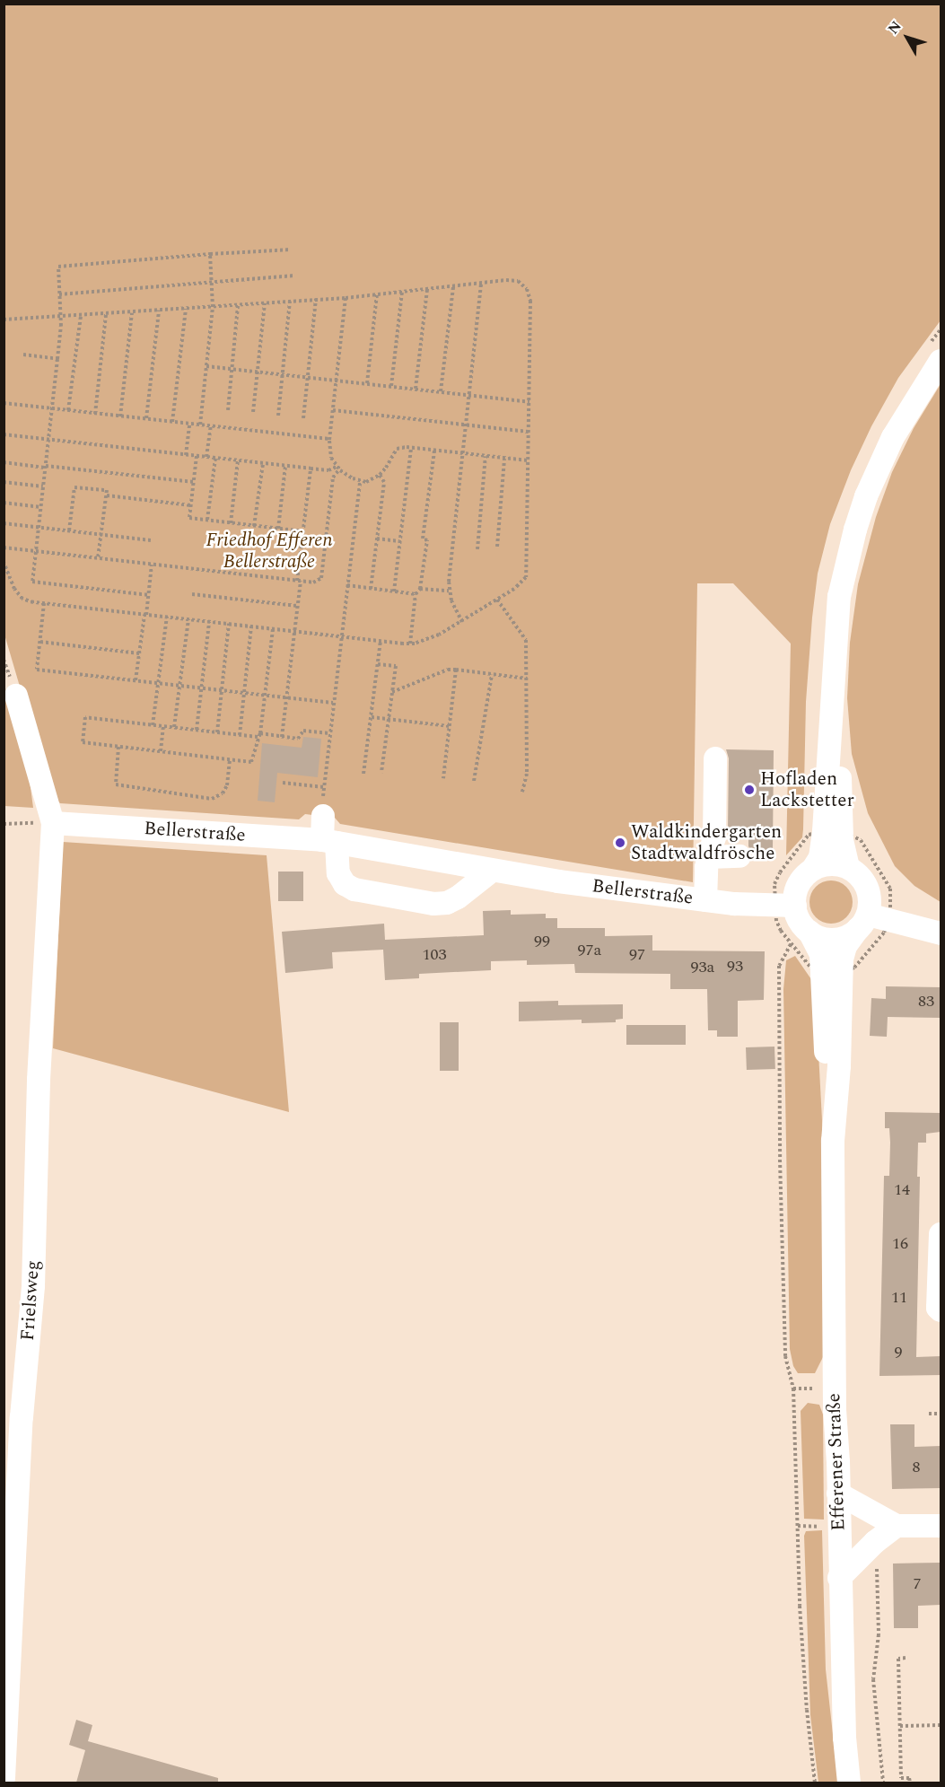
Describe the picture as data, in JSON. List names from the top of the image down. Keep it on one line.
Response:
{"streets":{"street":["Bellerstraße","Frielsweg","Efferener Straße"]},"crossings":[["Bellerstraße","Frielsweg"],["Bellerstraße","Efferener Straße"]],"parks":["Friedhof Efferen Bellerstraße"],"places":["Hofladen Lackstetter","Waldkindergarten Stadtwaldfrösche"],"house_numbers":["99","97a","103","97","93","93a","83","14","16","11","9","8","7"],"north":"top left"}
